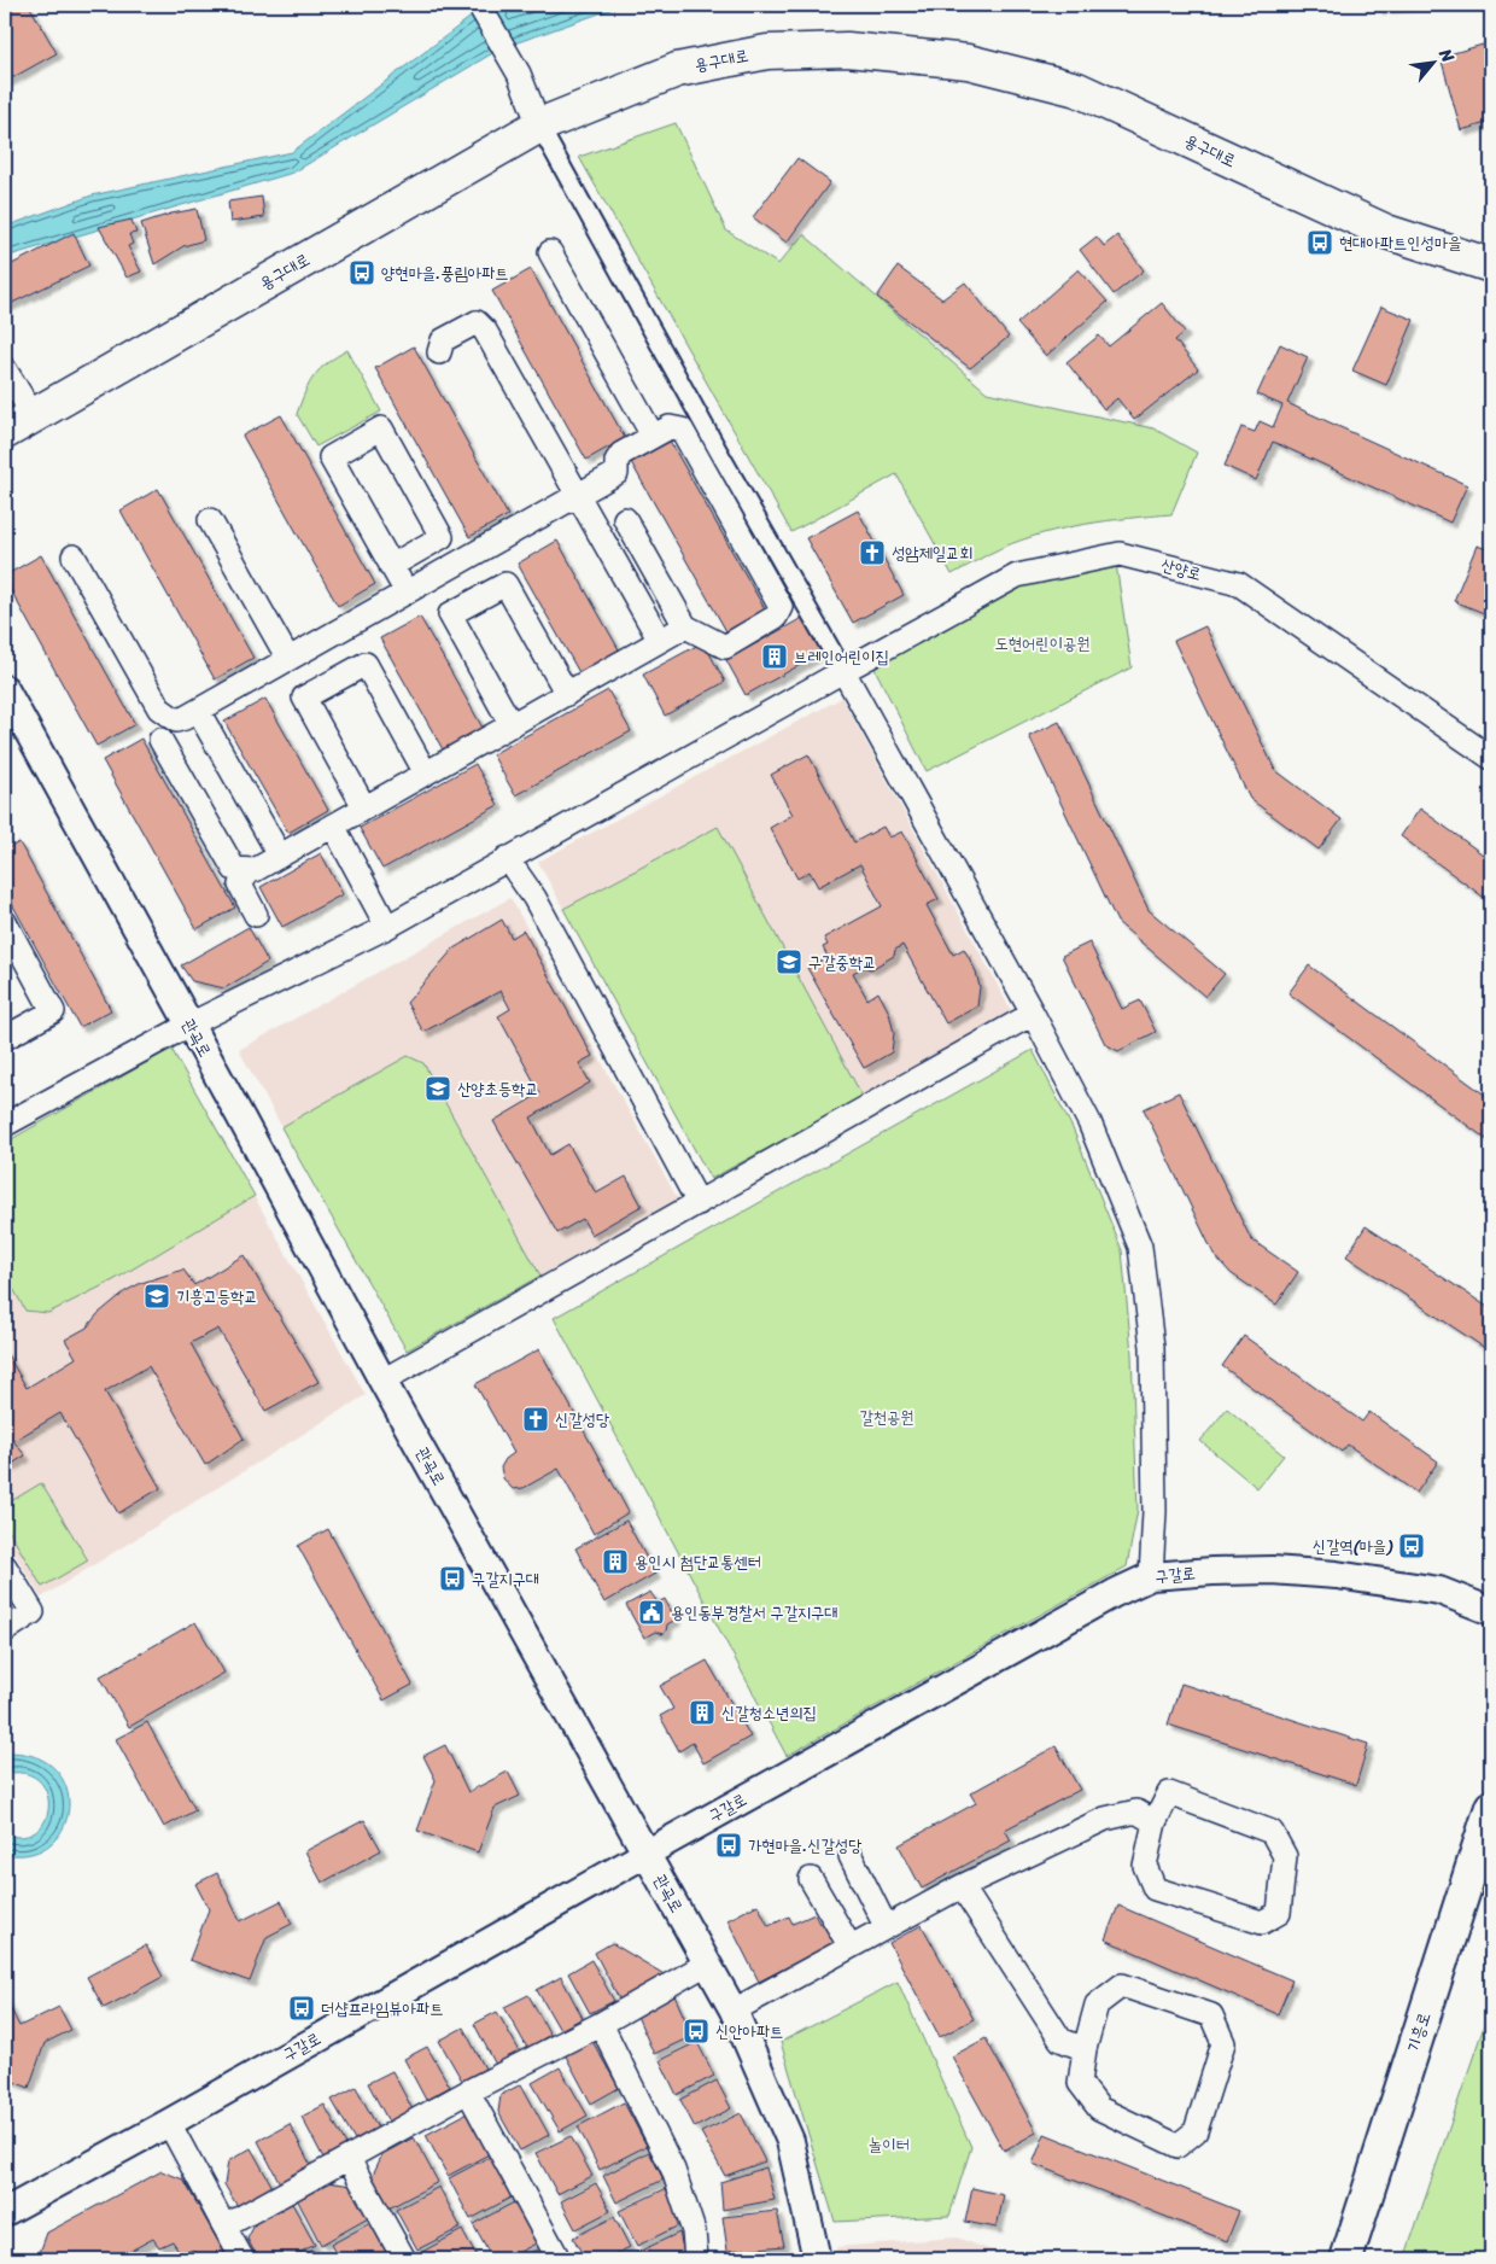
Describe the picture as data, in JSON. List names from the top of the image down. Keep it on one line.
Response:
{"streets":{"main road":["용구대로","기흥로"],"street":["산양로","관곡로","구갈로"]},"crossings":[["산양로","관곡로"],["관곡로","구갈로"]],"parks":["도현어린이공원","갈천공원","놀이터"],"places":{"bus stop":["현대아파트인성마을","양현마을.풍림아파트","신갈역(마을)","구갈지구대","가현마을.신갈성당","더샵프라임뷰아파트","신안아파트"],"church":["성암제일교회","신갈성당"],"building":["브레인어린이집","용인시 첨단교통센터","신갈청소년의집"],"school or university":["구갈중학교","산양초등학교","기흥고등학교"],"public building":["용인동부경찰서 구갈지구대"]},"north":"top right"}
